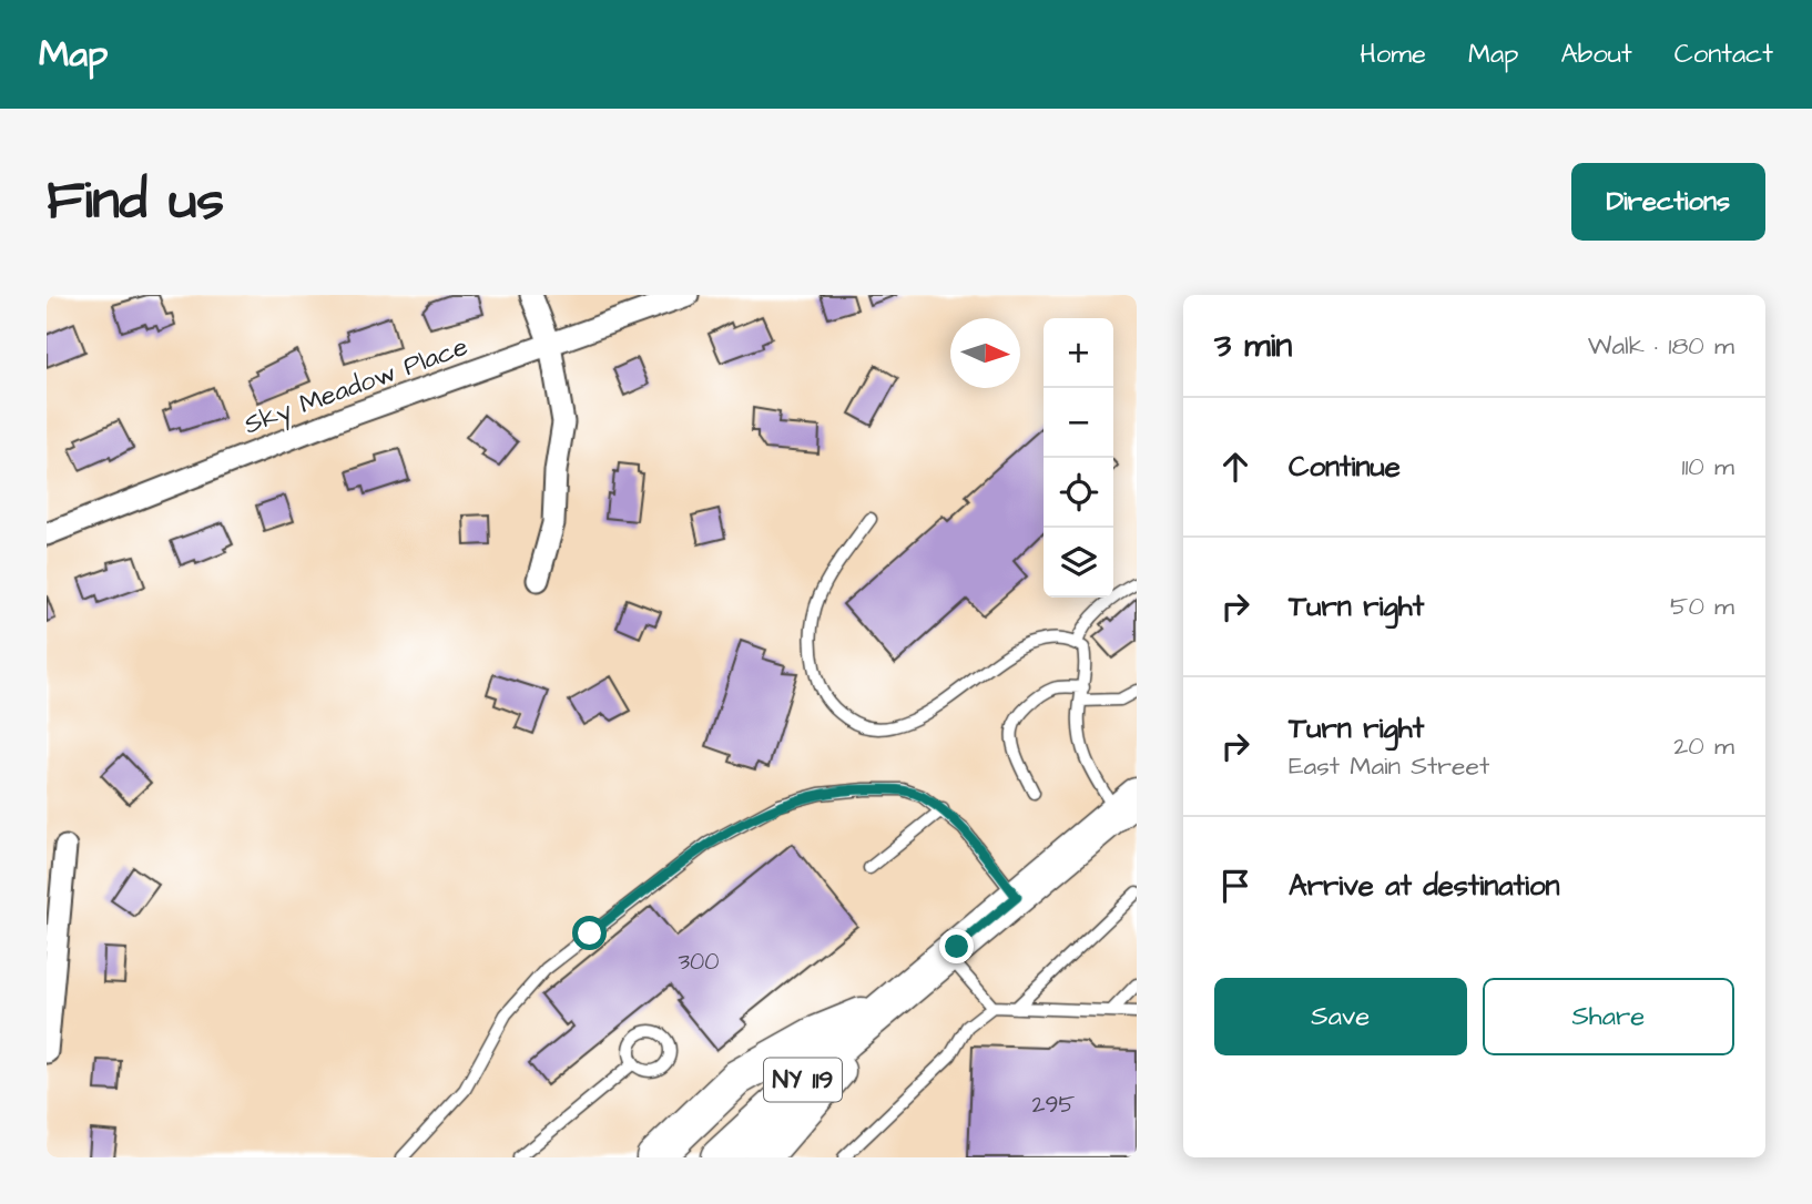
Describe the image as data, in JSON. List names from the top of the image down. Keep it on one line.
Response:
{"streets":{"main road":["NY 119"],"street":["Sky Meadow Place"]},"house_numbers":["300","295"],"north":"right","page":{"header":"Map","nav":["Home","Map","About","Contact"],"buttons":["Directions",["Save","Share"]],"title":"Find us","heading":["3 min","Walk · 180 m"],"map_buttons":["+","−"],"list":[["Continue","110 m"],["Turn right","50 m"],["Turn right","East Main Street","20 m"],"Arrive at destination"]}}
